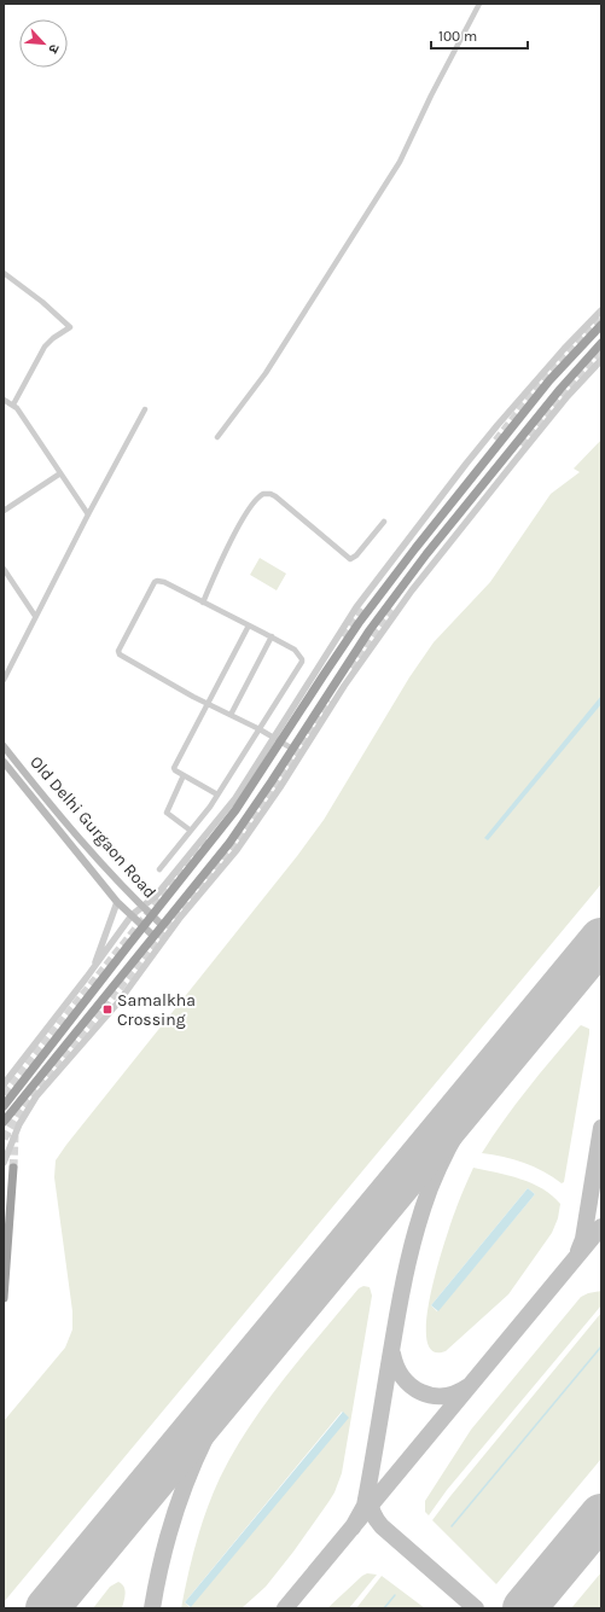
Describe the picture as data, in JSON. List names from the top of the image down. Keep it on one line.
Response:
{"streets":{"main road":["Old Delhi Gurgaon Road"]},"places":{"transit":["Samalkha Crossing"]},"scale_bar":"100 m","north":"bottom right"}
